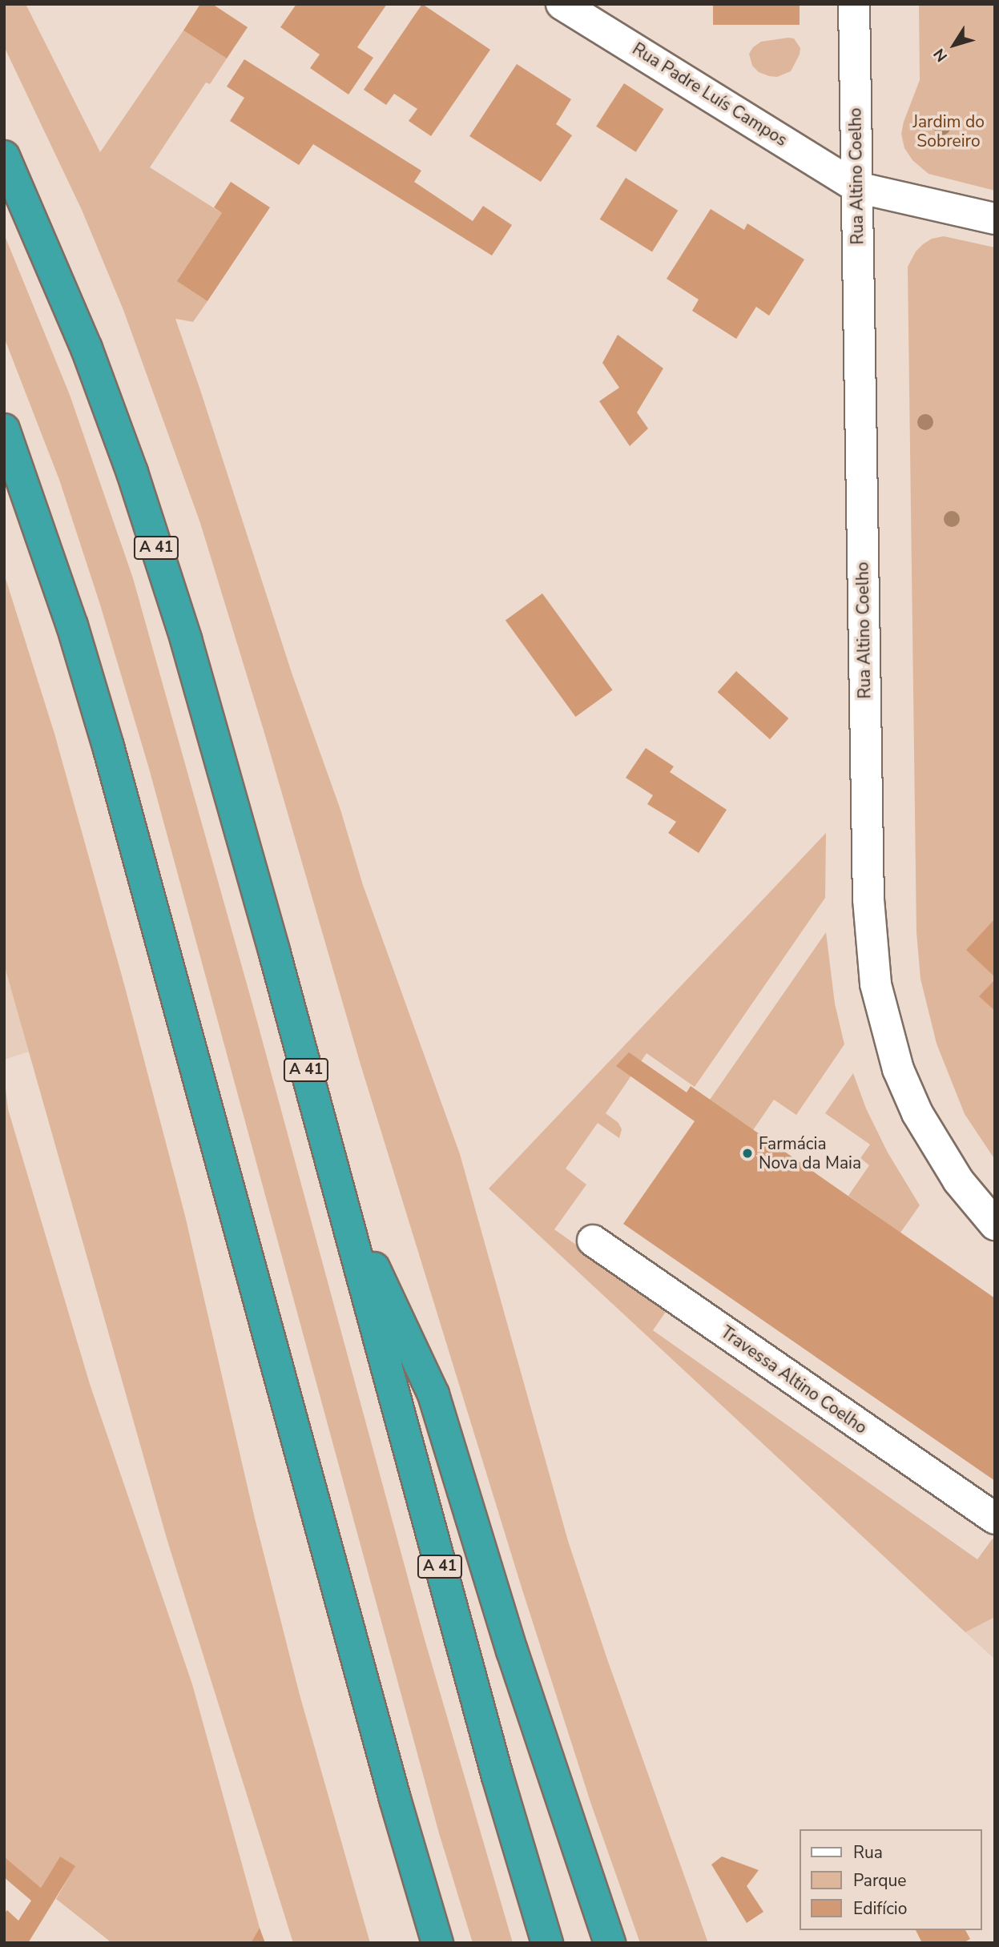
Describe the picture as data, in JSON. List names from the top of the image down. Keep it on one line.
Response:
{"streets":{"highway":["A 41"],"main road":["Rua Padre Luís Campos","Rua Altino Coelho","Travessa Altino Coelho"]},"crossings":[["Rua Padre Luís Campos","Rua Altino Coelho"]],"parks":["Jardim do Sobreiro"],"places":["Farmácia Nova da Maia"],"legend":["Rua","Parque","Edifício"],"north":"bottom left"}
